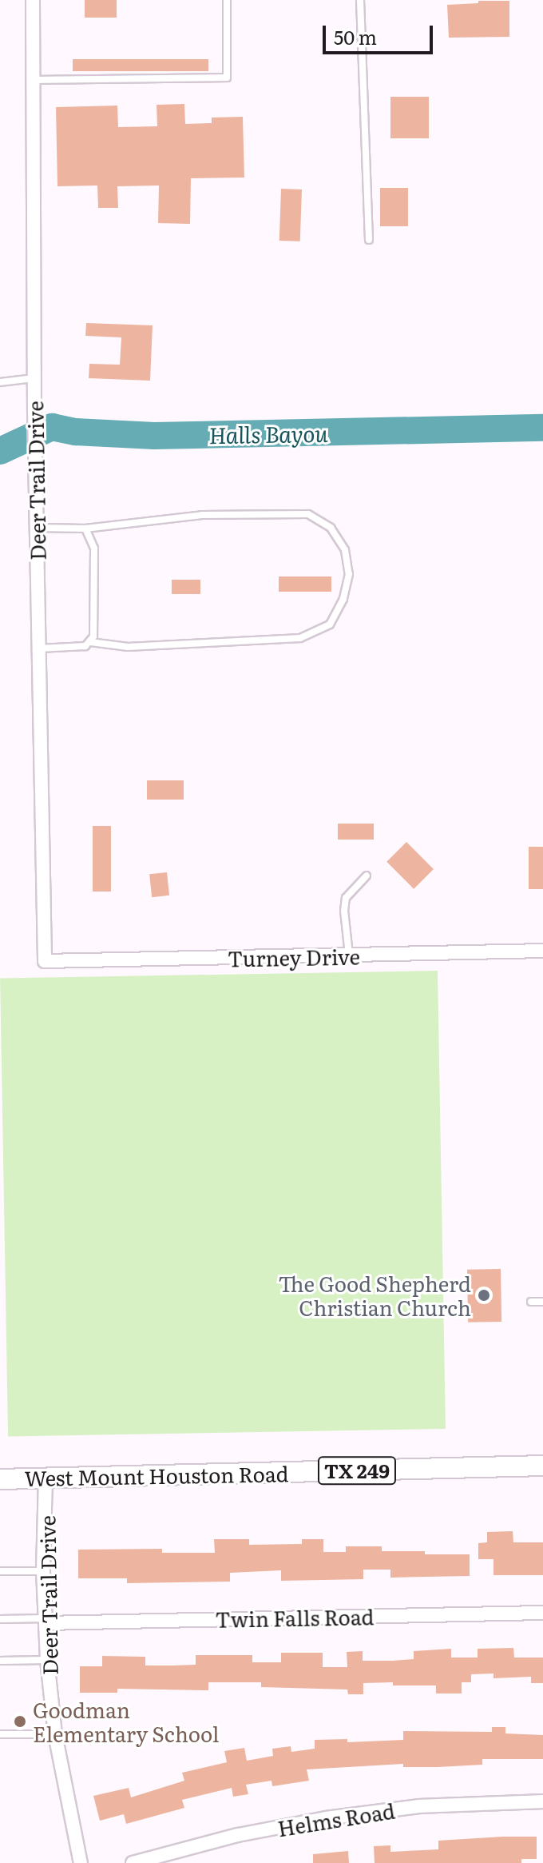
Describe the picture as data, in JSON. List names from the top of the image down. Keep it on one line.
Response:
{"streets":{"main road":["TX 249","West Mount Houston Road"],"street":["Deer Trail Drive","Turney Drive","Twin Falls Road","Helms Road"]},"crossings":[["Deer Trail Drive","Turney Drive"],["Deer Trail Drive","West Mount Houston Road"],["Deer Trail Drive","Twin Falls Road"]],"water":["Halls Bayou"],"places":["The Good Shepherd Christian Church","Goodman Elementary School"],"scale_bar":"50 m"}
